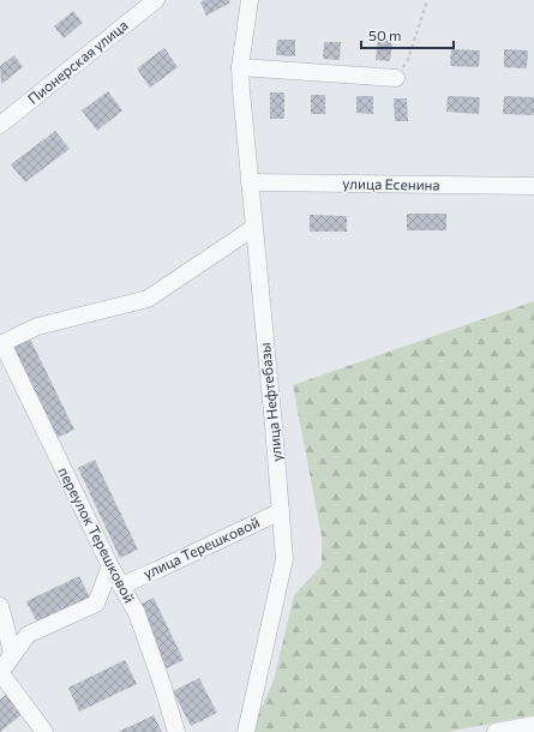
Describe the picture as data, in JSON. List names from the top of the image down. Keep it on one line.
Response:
{"streets":{"street":["Пионерская улица","улица Есенина","улица Нефтебазы","переулок Терешковой","улица Терешковой"]},"crossings":[["улица Есенина","улица Нефтебазы"],["улица Нефтебазы","переулок Терешковой"],["улица Нефтебазы","улица Терешковой"],["переулок Терешковой","улица Терешковой"]],"scale_bar":"50 m"}
